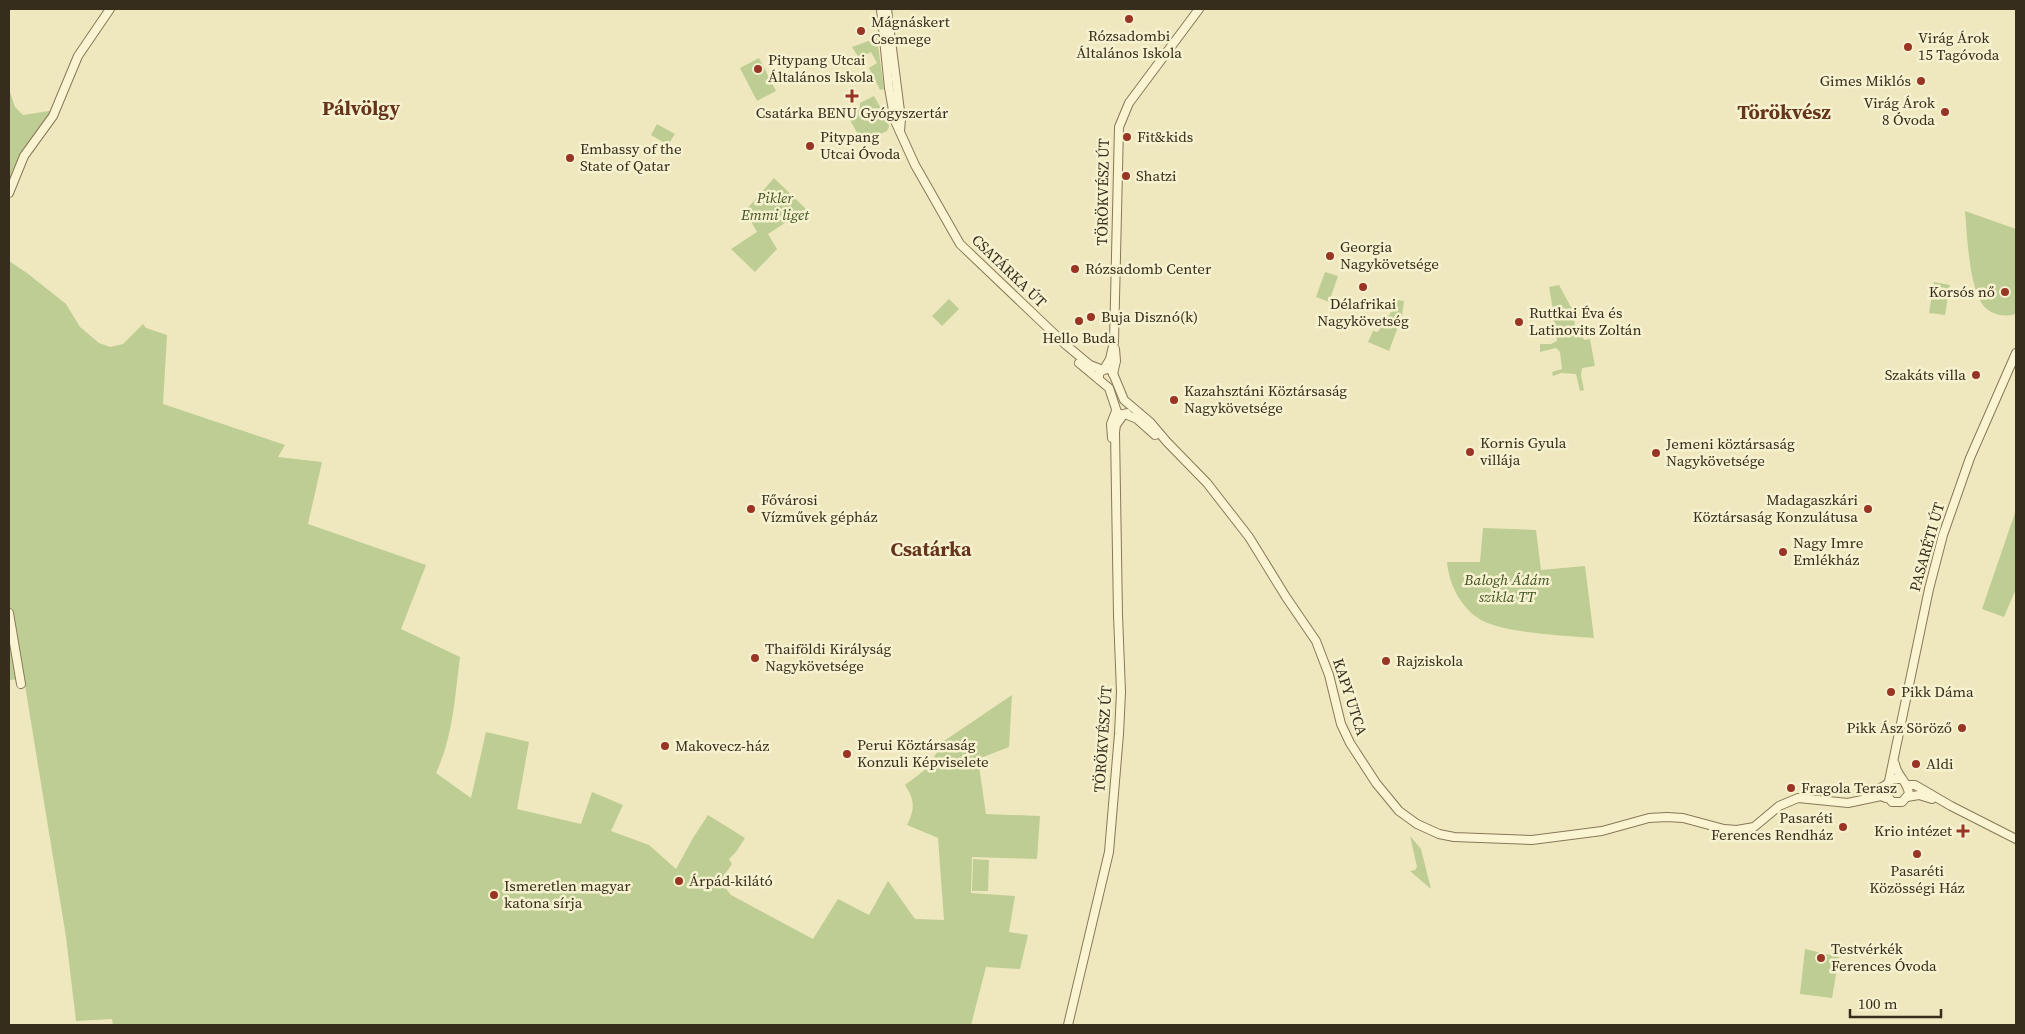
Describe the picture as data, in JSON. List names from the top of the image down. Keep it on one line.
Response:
{"streets":{"street":["TÖRÖKVÉSZ ÚT","CSATÁRKA ÚT","PASARÉTI ÚT","KAPY UTCA"]},"crossings":[["TÖRÖKVÉSZ ÚT","CSATÁRKA ÚT"],["TÖRÖKVÉSZ ÚT","KAPY UTCA"],["CSATÁRKA ÚT","KAPY UTCA"]],"districts":["Pálvölgy","Törökvész","Csatárka"],"parks":["Pikler Emmi liget","Balogh Ádám szikla TT"],"places":{"other":["Rózsadombi Általános Iskola","Mágnáskert Csemege","Virág Árok 15 Tagóvoda","Pitypang Utcai Általános Iskola","Gimes Miklós","Virág Árok 8 Óvoda","Fit&kids","Pitypang Utcai Óvoda","Embassy of the State of Qatar","Shatzi","Georgia Nagykövetsége","Rózsadomb Center","Délafrikai Nagykövetség","Korsós nő","Buja Disznó(k)","Hello Buda","Ruttkai Éva és Latinovits Zoltán","Szakáts villa","Kazahsztáni Köztársaság Nagykövetsége","Kornis Gyula villája","Jemeni köztársaság Nagykövetsége","Fővárosi Vízművek gépház","Madagaszkári Köztársaság Konzulátusa","Nagy Imre Emlékház","Thaiföldi Királyság Nagykövetsége","Rajziskola","Pikk Dáma","Pikk Ász Söröző","Makovecz-ház","Perui Köztársaság Konzuli Képviselete","Aldi","Fragola Terasz","Pasaréti Ferences Rendház","Pasaréti Közösségi Ház","Árpád-kilátó","Ismeretlen magyar katona sírja","Testvérkék Ferences Óvoda"],"health":["Csatárka BENU Gyógyszertár","Krio intézet"]},"scale_bar":"100 m"}
